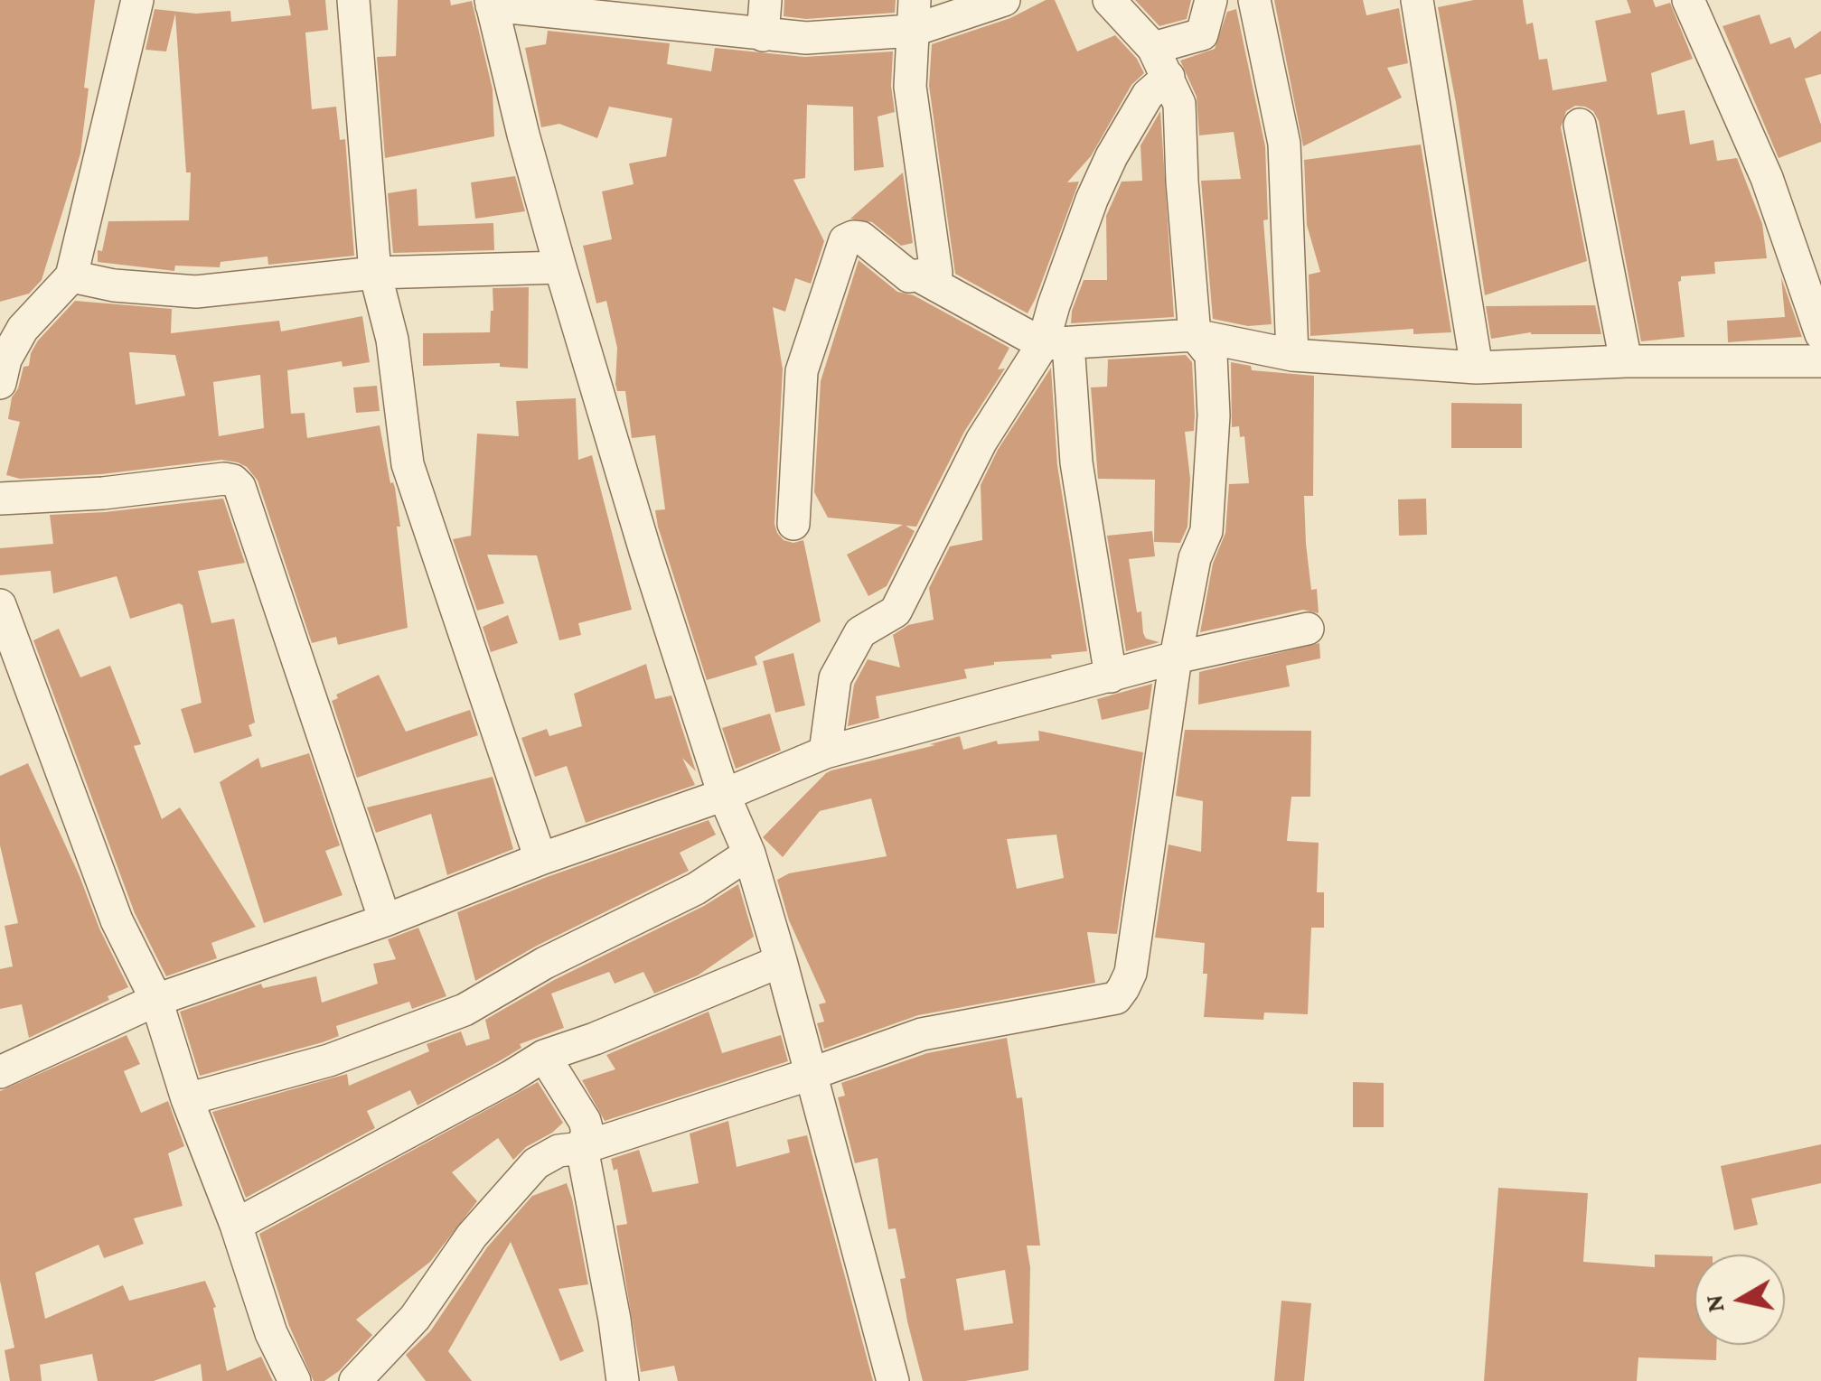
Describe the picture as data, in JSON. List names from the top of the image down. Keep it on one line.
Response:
{"north":"left"}
